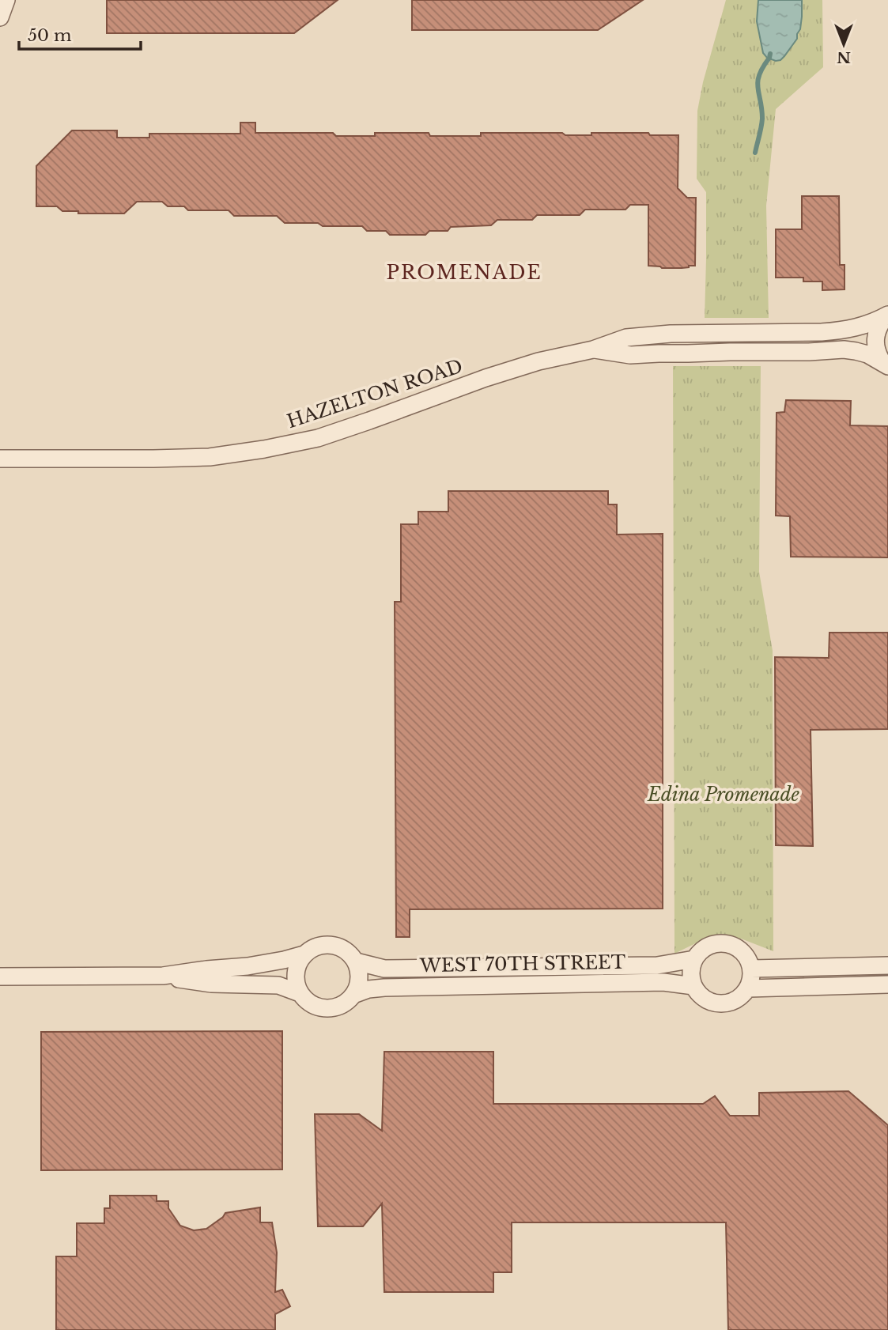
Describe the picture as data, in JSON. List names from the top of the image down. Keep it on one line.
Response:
{"streets":{"street":["HAZELTON ROAD","WEST 70TH STREET"]},"districts":["PROMENADE"],"parks":["Edina Promenade"],"scale_bar":"50 m","north":"bottom"}
